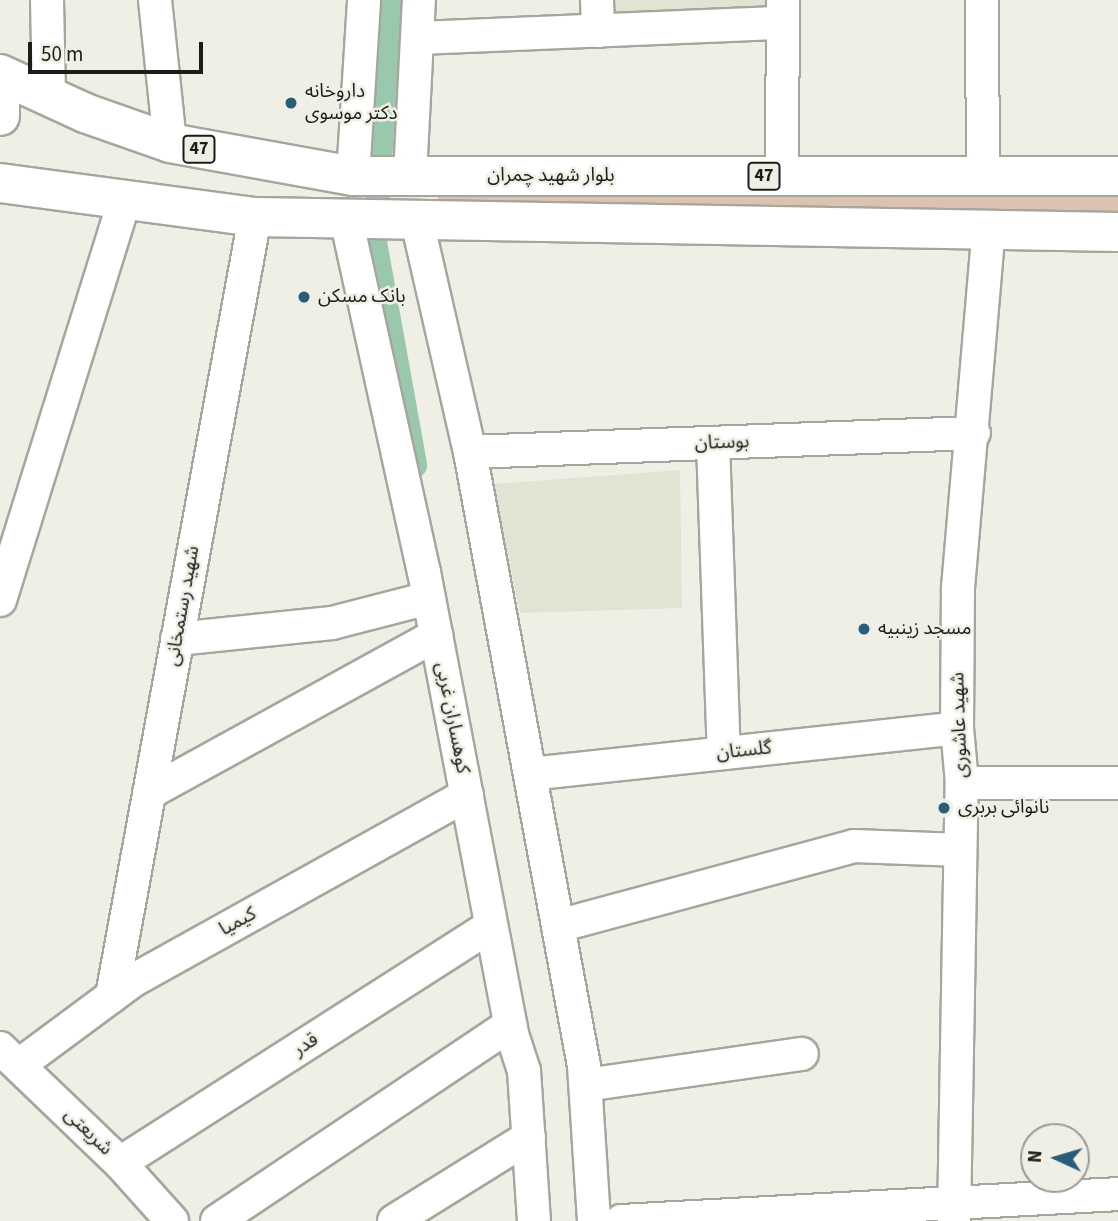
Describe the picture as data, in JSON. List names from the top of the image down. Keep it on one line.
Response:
{"streets":{"main road":["47","بلوار شهید چمران"],"street":["بوستان","شهید رستمخانی","کوهساران غربی","شهید عاشوری","گلستان","کیمیا","قدر","شریعتی"]},"crossings":[["بوستان","شهید عاشوری"],["شهید رستمخانی","کیمیا"],["کوهساران غربی","کیمیا"],["کوهساران غربی","قدر"],["شهید عاشوری","گلستان"],["کیمیا","شریعتی"],["قدر","شریعتی"]],"places":["داروخانه دکتر موسوی","بانک مسکن","مسجد زینبیه","نانوائی بربری"],"scale_bar":"50 m","north":"left"}
